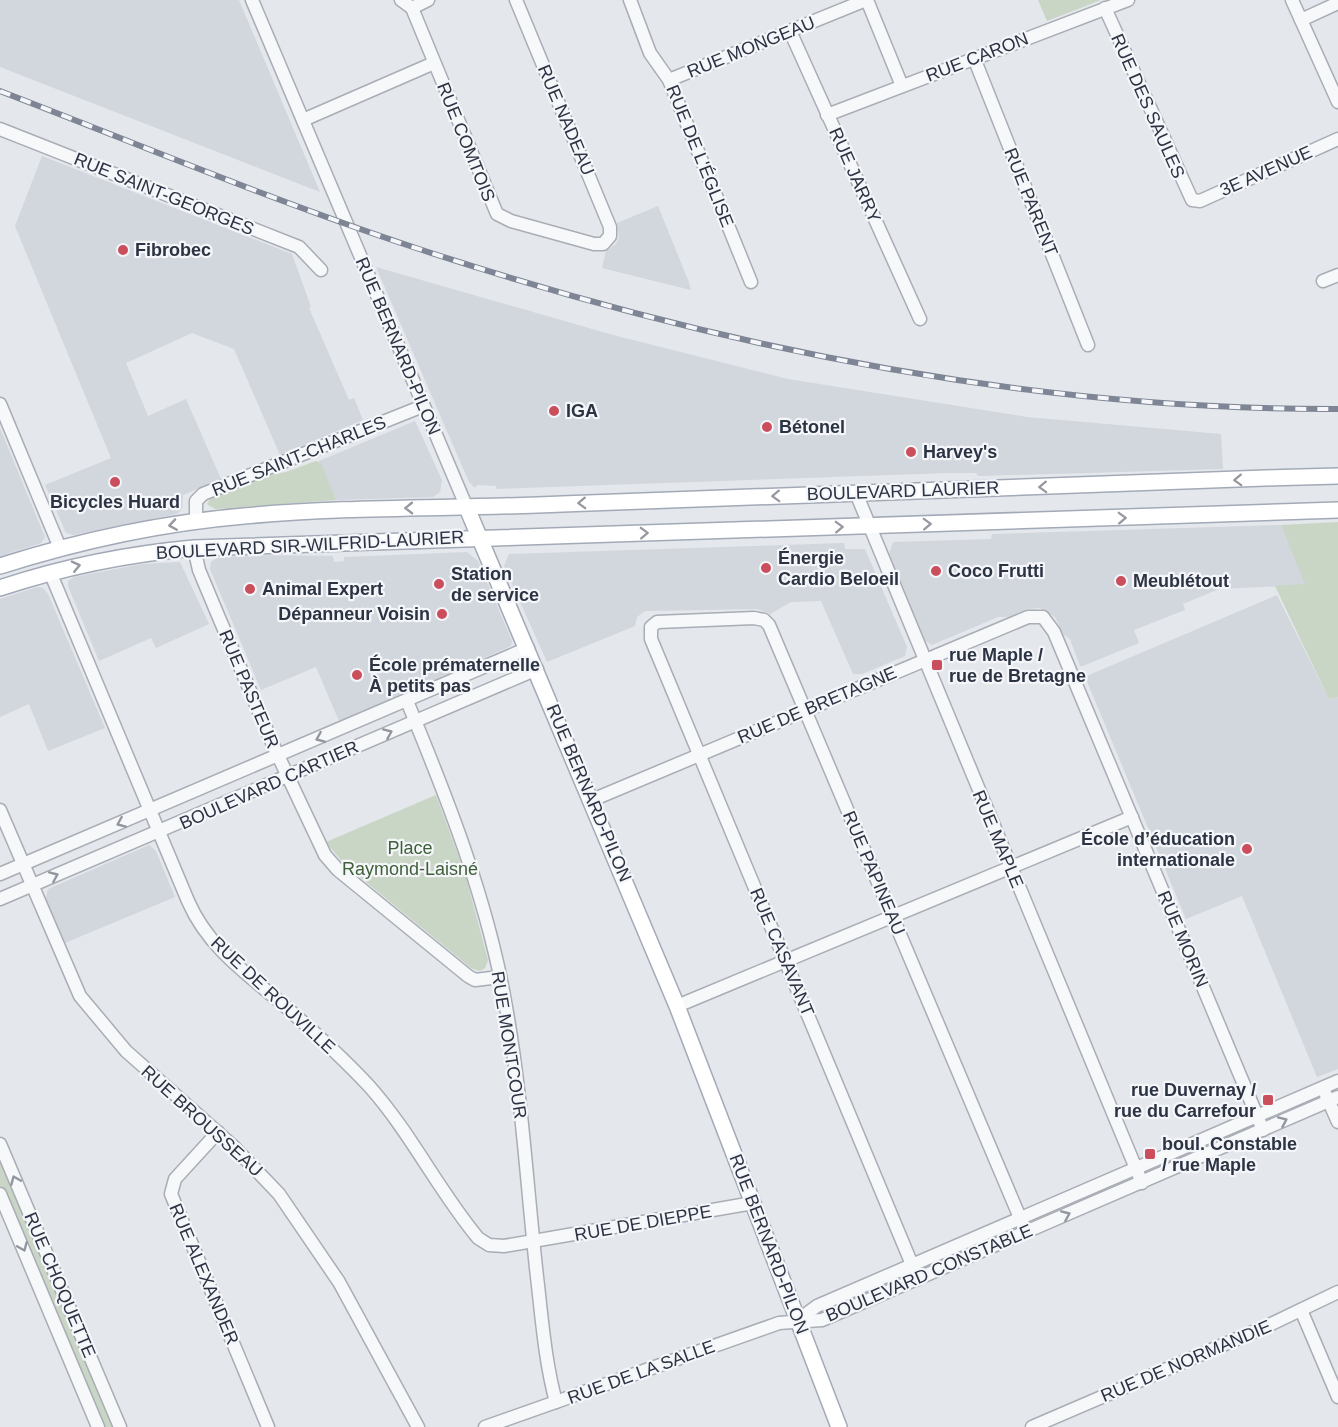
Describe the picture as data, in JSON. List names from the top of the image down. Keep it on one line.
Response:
{"streets":{"main road":["RUE BERNARD-PILON","BOULEVARD LAURIER","BOULEVARD SIR-WILFRID-LAURIER"],"street":["RUE MONGEAU","RUE CARON","RUE DES SAULES","RUE NADEAU","RUE COMTOIS","RUE DE L'ÉGLISE","3E AVENUE","RUE JARRY","RUE SAINT-GEORGES","RUE PARENT","RUE SAINT-CHARLES","RUE PASTEUR","RUE DE BRETAGNE","BOULEVARD CARTIER","RUE MAPLE","RUE PAPINEAU","RUE MORIN","RUE CASAVANT","RUE DE ROUVILLE","RUE MONTCOUR","RUE BROUSSEAU","RUE DE DIEPPE","BOULEVARD CONSTABLE","RUE ALEXANDER","RUE CHOQUETTE","RUE DE NORMANDIE","RUE DE LA SALLE"]},"crossings":[["RUE MONGEAU","RUE DE L'ÉGLISE"],["RUE MONGEAU","RUE JARRY"],["RUE CARON","RUE DES SAULES"],["RUE CARON","RUE JARRY"],["RUE CARON","RUE PARENT"],["RUE DES SAULES","3E AVENUE"],["RUE NADEAU","RUE COMTOIS"],["RUE BERNARD-PILON","RUE SAINT-CHARLES"],["RUE BERNARD-PILON","BOULEVARD LAURIER"],["RUE BERNARD-PILON","BOULEVARD SIR-WILFRID-LAURIER"],["RUE BERNARD-PILON","RUE DE BRETAGNE"],["RUE BERNARD-PILON","BOULEVARD CARTIER"],["RUE BERNARD-PILON","RUE DE DIEPPE"],["RUE BERNARD-PILON","BOULEVARD CONSTABLE"],["RUE BERNARD-PILON","RUE DE LA SALLE"],["RUE SAINT-CHARLES","BOULEVARD SIR-WILFRID-LAURIER"],["BOULEVARD LAURIER","BOULEVARD SIR-WILFRID-LAURIER"],["BOULEVARD LAURIER","RUE MAPLE"],["BOULEVARD SIR-WILFRID-LAURIER","RUE PASTEUR"],["BOULEVARD SIR-WILFRID-LAURIER","RUE DE ROUVILLE"],["RUE PASTEUR","BOULEVARD CARTIER"],["RUE PASTEUR","RUE MONTCOUR"],["RUE DE BRETAGNE","RUE MAPLE"],["RUE DE BRETAGNE","RUE PAPINEAU"],["RUE DE BRETAGNE","RUE MORIN"],["RUE DE BRETAGNE","RUE CASAVANT"],["BOULEVARD CARTIER","RUE DE ROUVILLE"],["BOULEVARD CARTIER","RUE MONTCOUR"],["BOULEVARD CARTIER","RUE BROUSSEAU"],["RUE MAPLE","BOULEVARD CONSTABLE"],["RUE PAPINEAU","RUE CASAVANT"],["RUE PAPINEAU","BOULEVARD CONSTABLE"],["RUE MORIN","BOULEVARD CONSTABLE"],["RUE CASAVANT","BOULEVARD CONSTABLE"],["RUE DE ROUVILLE","RUE MONTCOUR"],["RUE DE ROUVILLE","RUE DE DIEPPE"],["RUE MONTCOUR","RUE DE DIEPPE"],["RUE MONTCOUR","RUE DE LA SALLE"],["RUE BROUSSEAU","RUE ALEXANDER"],["BOULEVARD CONSTABLE","RUE DE LA SALLE"]],"parks":["Place Raymond-Laisné"],"places":{"other":["Fibrobec","IGA","Bétonel","Harvey's","Bicycles Huard","Énergie Cardio Beloeil","Coco Frutti","Meublétout","Station de service","Animal Expert","Dépanneur Voisin","École prématernelle À petits pas","École d’éducation internationale"],"transit":["rue Maple / rue de Bretagne","rue Duvernay / rue du Carrefour","boul. Constable / rue Maple"]}}
